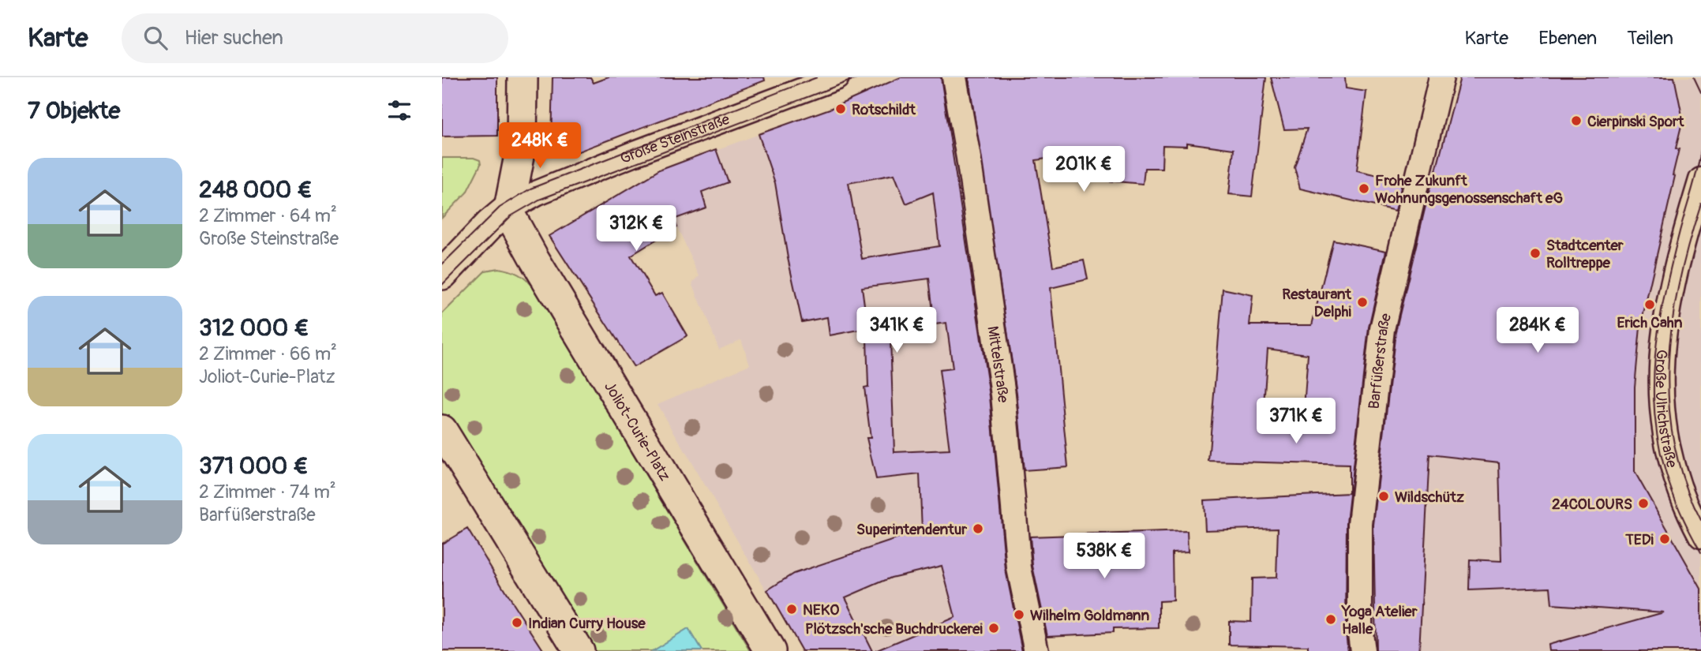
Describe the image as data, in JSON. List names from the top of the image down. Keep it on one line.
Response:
{"streets":{"street":["Große Steinstraße","Barfüßerstraße","Mittelstraße","Große Ulrichstraße","Joliot-Curie-Platz"]},"crossings":[["Große Steinstraße","Joliot-Curie-Platz"]],"places":["Rotschildt","Cierpinski Sport","Frohe Zukunft Wohnungsgenossenschaft eG","Stadtcenter Rolltreppe","Restaurant Delphi","Erich Cahn","Wildschütz","24COLOURS","Superintendentur","TEDi","NEKO","Wilhelm Goldmann","Yoga Atelier Halle","Indian Curry House","Plötzsch'sche Buchdruckerei"],"page":{"header":"Karte","search":"Hier suchen","nav":["Karte","Ebenen","Teilen"],"heading":"7 Objekte","price":["248K €","201K €","312K €","341K €","284K €","371K €","538K €"],"list":[{"name":"248 000 €","note":"2 Zimmer · 64 m² · Große Steinstraße"},{"name":"312 000 €","note":"2 Zimmer · 66 m² · Joliot-Curie-Platz"},{"name":"371 000 €","note":"2 Zimmer · 74 m² · Barfüßerstraße"}]}}
